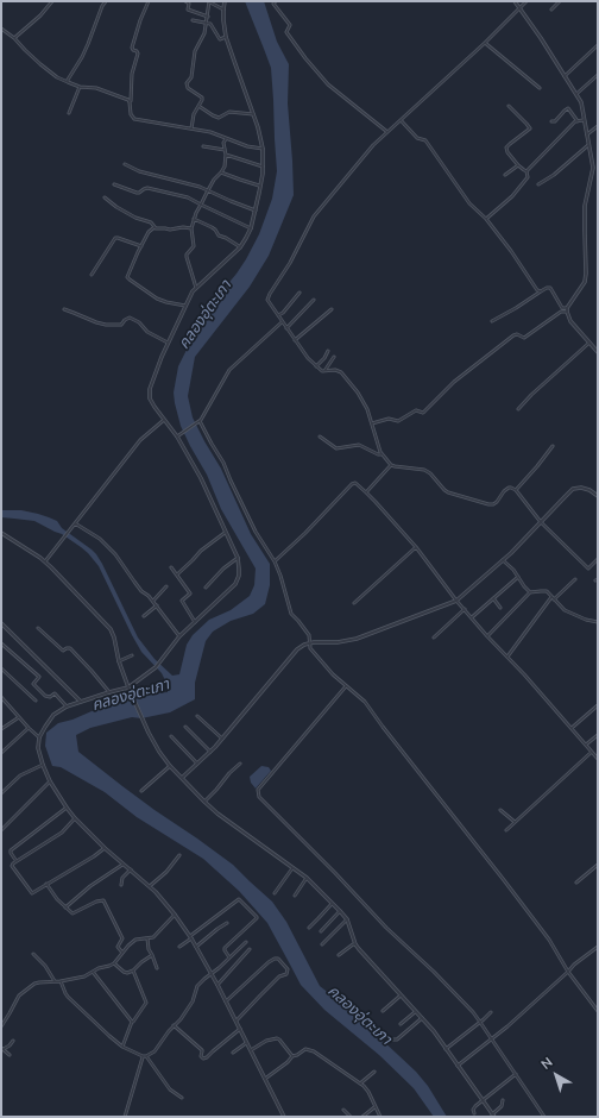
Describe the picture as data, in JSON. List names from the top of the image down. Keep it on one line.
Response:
{"water":["คลองอุ่ตะเภา"],"north":"top left"}
